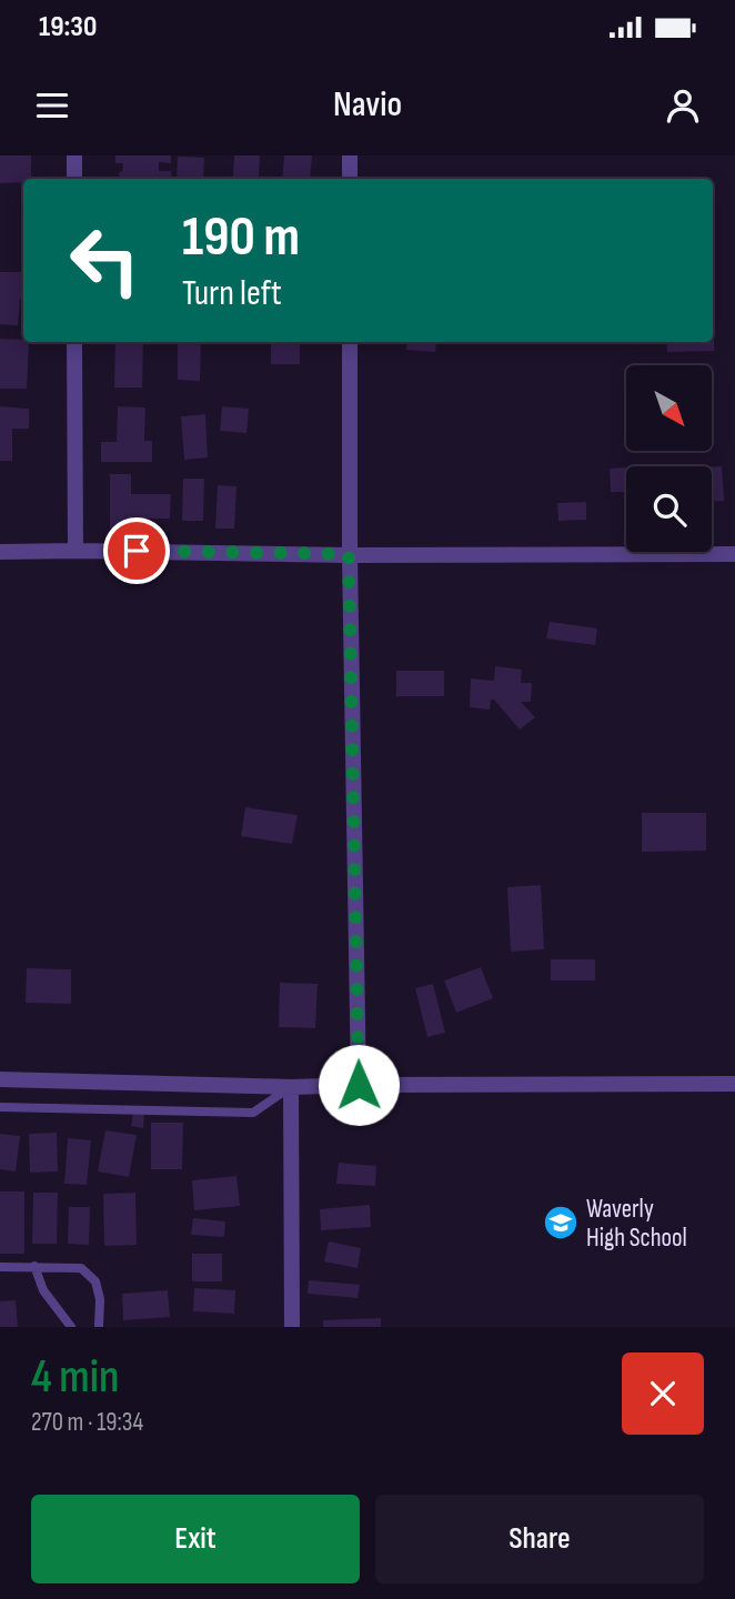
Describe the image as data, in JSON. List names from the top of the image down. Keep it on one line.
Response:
{"places":{"school or university":["Waverly High School"]},"north":"bottom right","page":{"status":"19:30","header":"Navio","turn":["190 m","Turn left"],"heading":["4 min","270 m · 19:34"],"buttons":["Exit","Share"]}}
